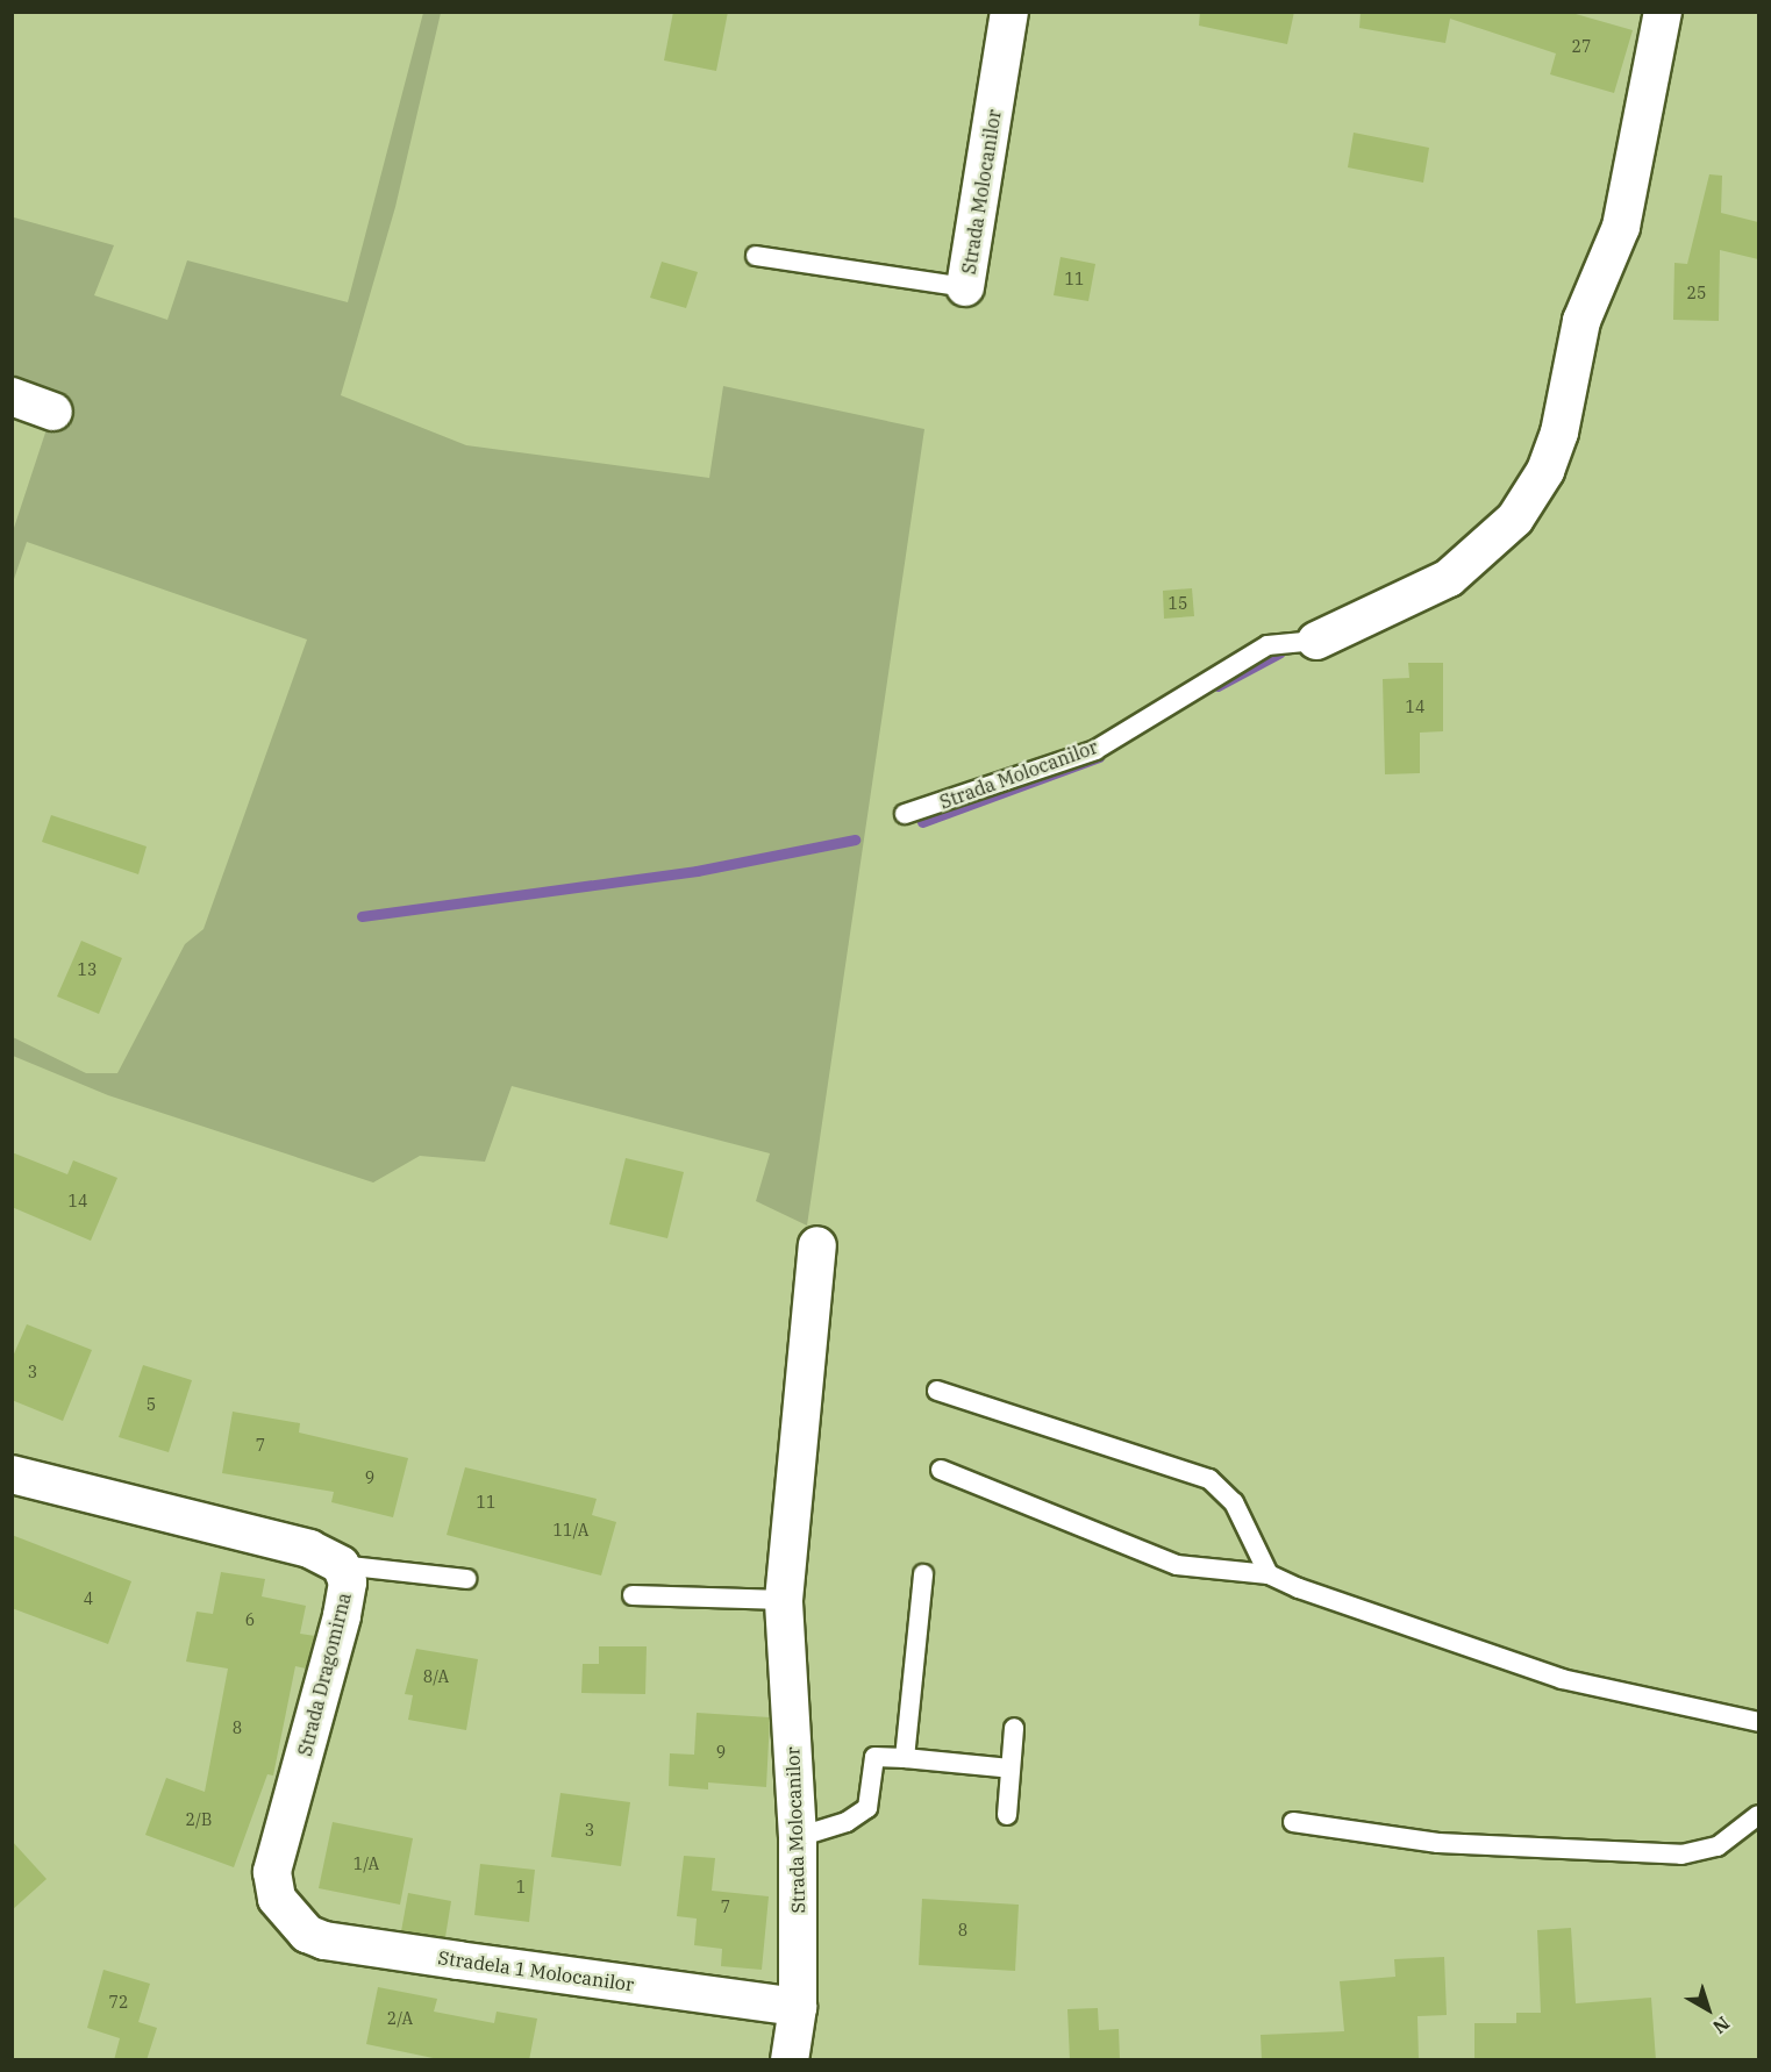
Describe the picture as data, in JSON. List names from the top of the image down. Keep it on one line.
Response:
{"streets":{"street":["Strada Molocanilor","Strada Dragomirna","Stradela 1 Molocanilor"]},"crossings":[["Strada Molocanilor","Stradela 1 Molocanilor"],["Strada Dragomirna","Stradela 1 Molocanilor"]],"house_numbers":["27","11","25","15","14","13","14","3","5","7","9","11","11/A","4","6","8/A","8","9","2/B","3","1/A","1","7","8","72","2/A"],"north":"bottom right"}
